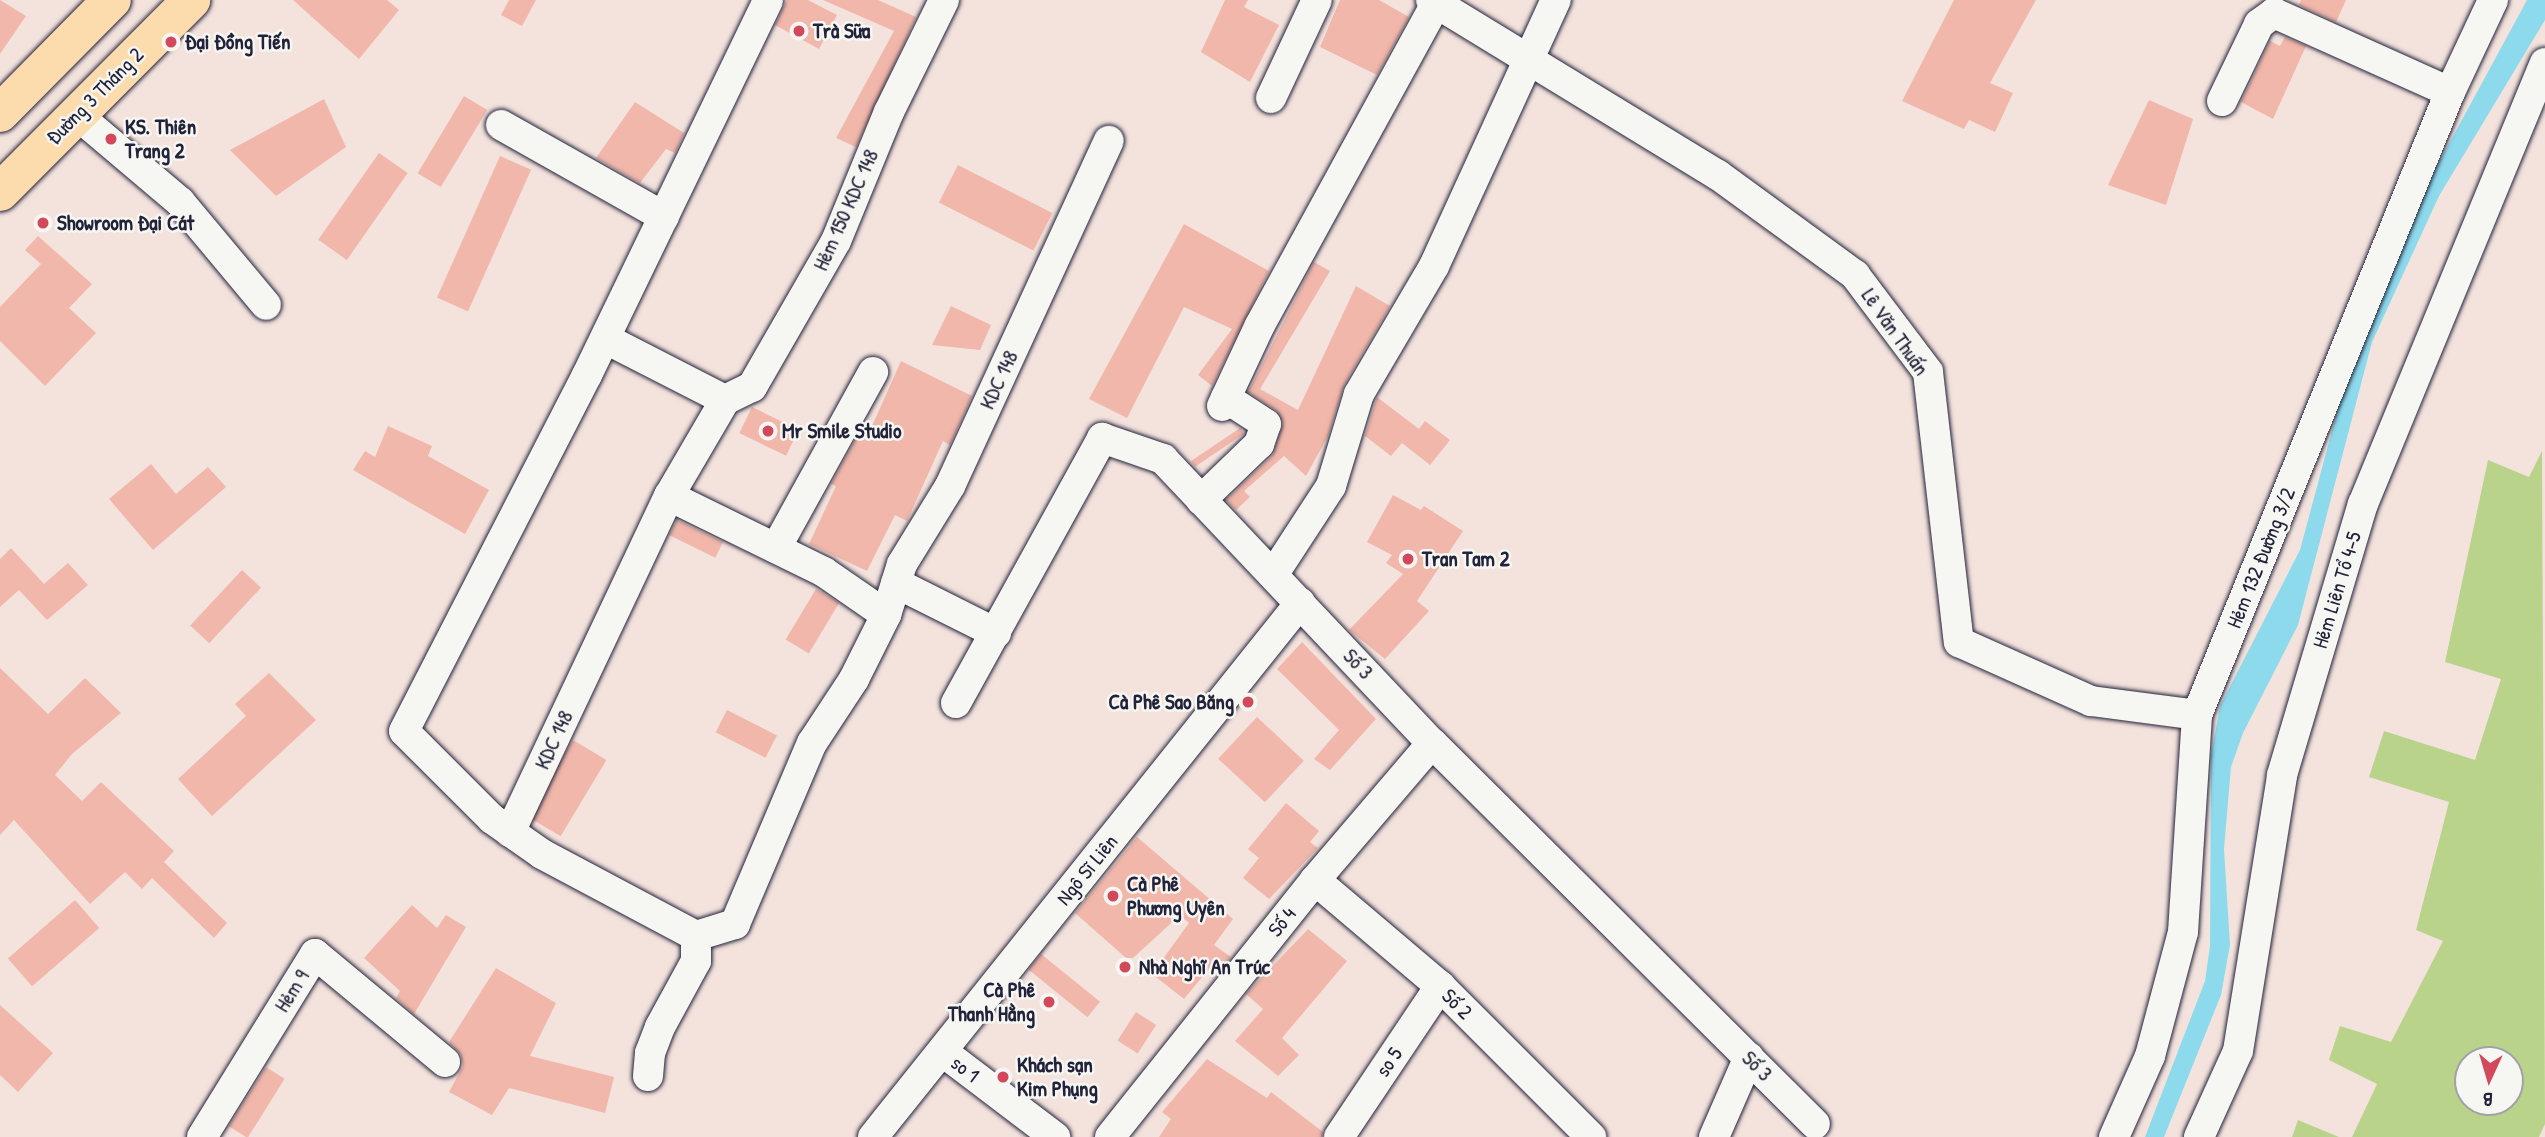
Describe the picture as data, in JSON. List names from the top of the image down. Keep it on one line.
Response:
{"streets":{"highway":["Đường 3 Tháng 2"],"street":["Hẻm 150 KDC 148","Lê Văn Thuấn","KDC 148","Hẻm 132 Đường 3/2","Hẻm Liên Tổ 4-5","Số 3","Ngô Sĩ Liên","Số 4","Hẻm 9","Số 2","so 5","so 1"]},"crossings":[["Hẻm 150 KDC 148","KDC 148"],["Lê Văn Thuấn","Hẻm 132 Đường 3/2"],["Số 3","Ngô Sĩ Liên"],["Số 3","Số 4"],["Ngô Sĩ Liên","so 1"],["Số 4","Số 2"],["Số 2","so 5"]],"places":["Trà Sữa","Đại Đồng Tiến","KS. Thiên Trang 2","Showroom Đại Cát","Mr Smile Studio","Tran Tam 2","Cà Phê Sao Băng","Cà Phê Phương Uyên","Nhà Nghĩ An Trúc","Cà Phê Thanh Hằng","Khách sạn Kim Phụng"],"north":"bottom"}
